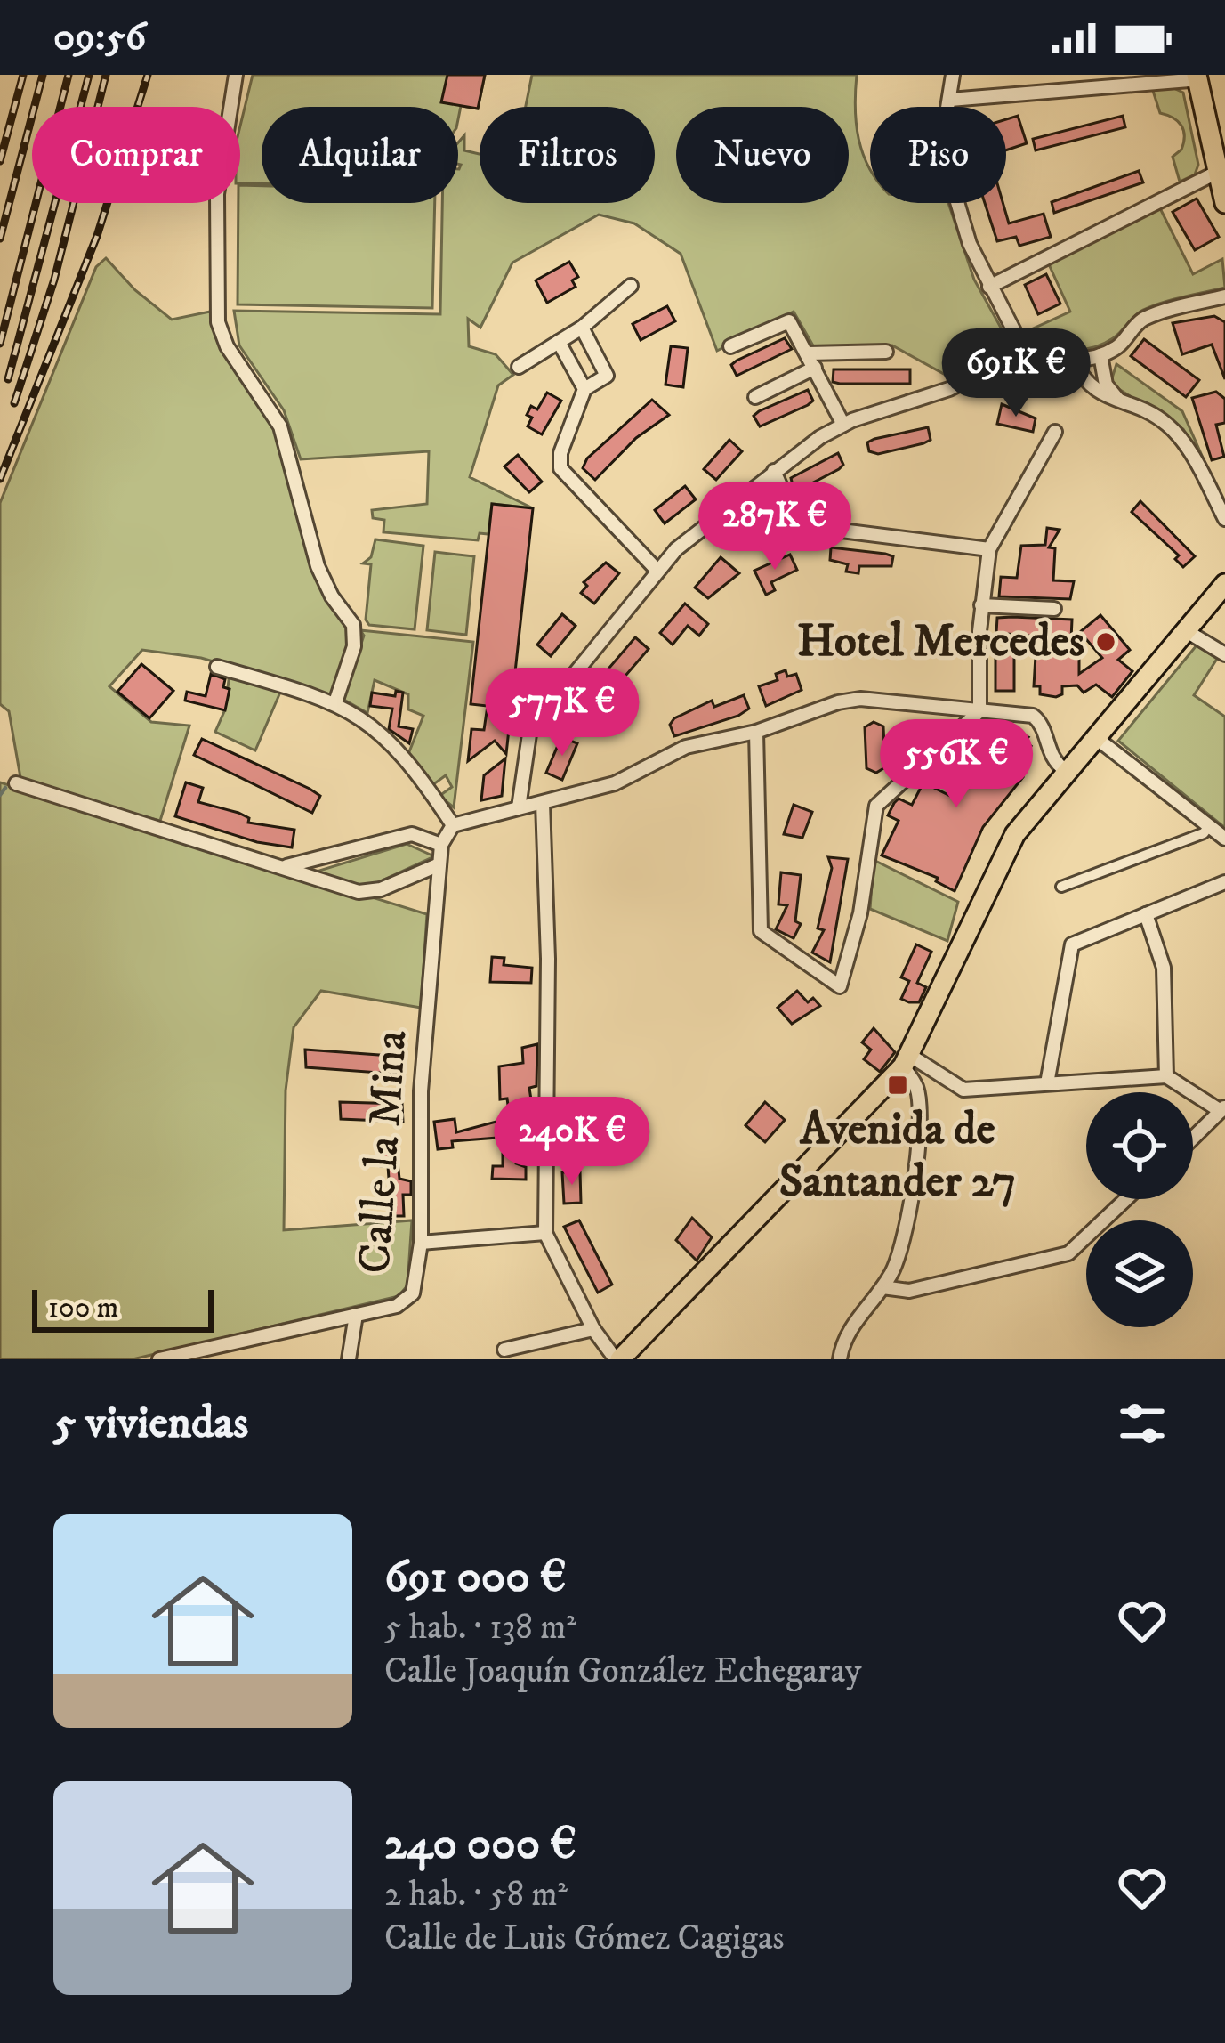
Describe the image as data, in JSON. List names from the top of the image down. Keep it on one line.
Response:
{"streets":{"street":["Calle la Mina"]},"places":{"other":["Hotel Mercedes"],"transit":["Avenida de Santander 27"]},"scale_bar":"100 m","page":{"status":"09:56","chip":["Comprar","Alquilar","Filtros","Nuevo","Piso"],"price":["691K €","287K €","577K €","556K €","240K €"],"scale":"100 m","heading":"5 viviendas","list":[{"name":"691 000 €","note":"5 hab. · 138 m² · Calle Joaquín González Echegaray"},{"name":"240 000 €","note":"2 hab. · 58 m² · Calle de Luis Gómez Cagigas"}]}}
